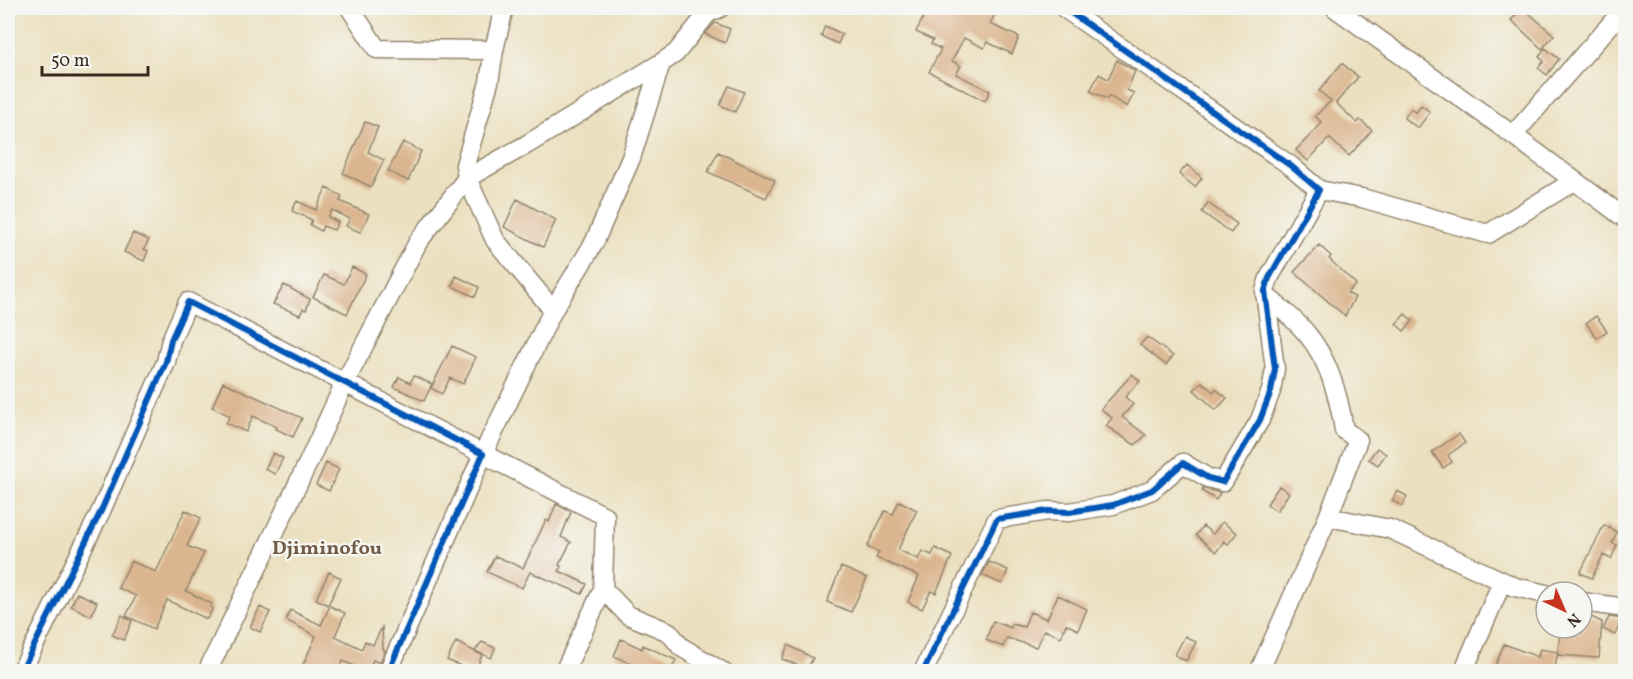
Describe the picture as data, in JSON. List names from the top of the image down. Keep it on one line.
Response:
{"districts":["Djiminofou"],"scale_bar":"50 m","north":"bottom right"}
